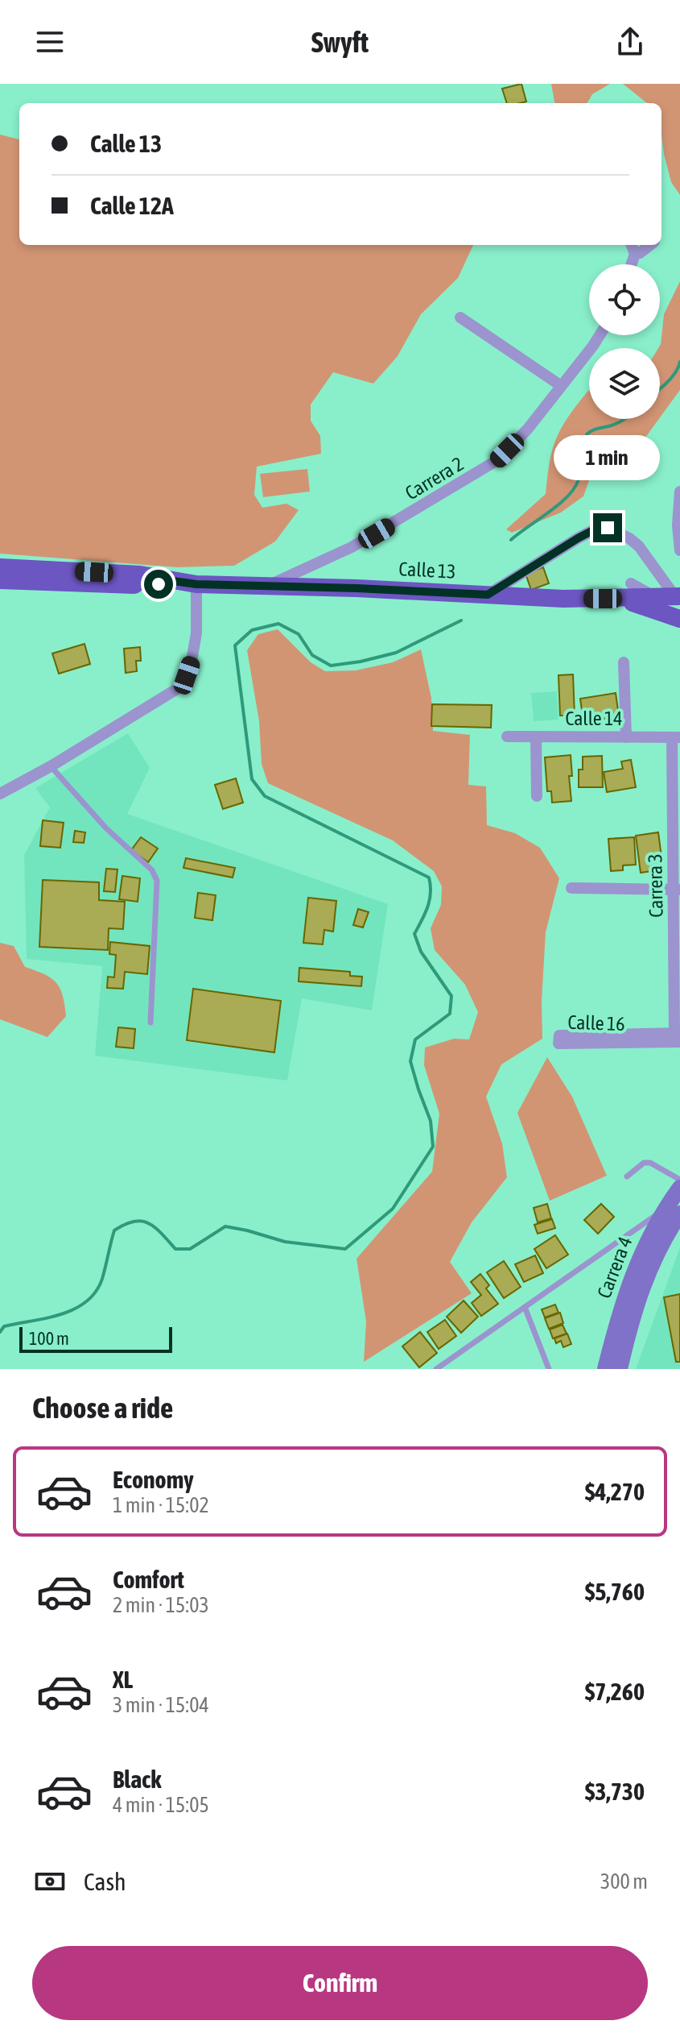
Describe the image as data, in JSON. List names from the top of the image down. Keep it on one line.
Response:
{"streets":{"main road":["Calle 13","Carrera 4"],"street":["Carrera 2","Calle 14","Carrera 3","Calle 16"]},"crossings":[["Carrera 2","Calle 13"],["Calle 14","Carrera 3"],["Carrera 3","Calle 16"]],"scale_bar":"100 m","page":{"header":"Swyft","banner":["Calle 13","Calle 12A"],"bubble":"1 min","scale":"100 m","heading":"Choose a ride","list":[{"name":"Economy","note":"1 min · 15:02","value":"$4,270"},{"name":"Comfort","note":"2 min · 15:03","value":"$5,760"},{"name":"XL","note":"3 min · 15:04","value":"$7,260"},{"name":"Black","note":"4 min · 15:05","value":"$3,730"}],"pay":["Cash","300 m"],"buttons":"Confirm"}}
